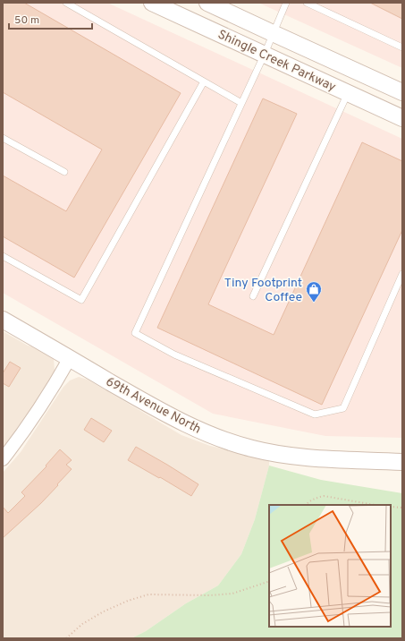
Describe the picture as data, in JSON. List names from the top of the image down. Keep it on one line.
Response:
{"streets":{"street":["Shingle Creek Parkway","69th Avenue North"]},"places":{"shop":["Tiny Footprint Coffee"]},"scale_bar":"50 m"}
